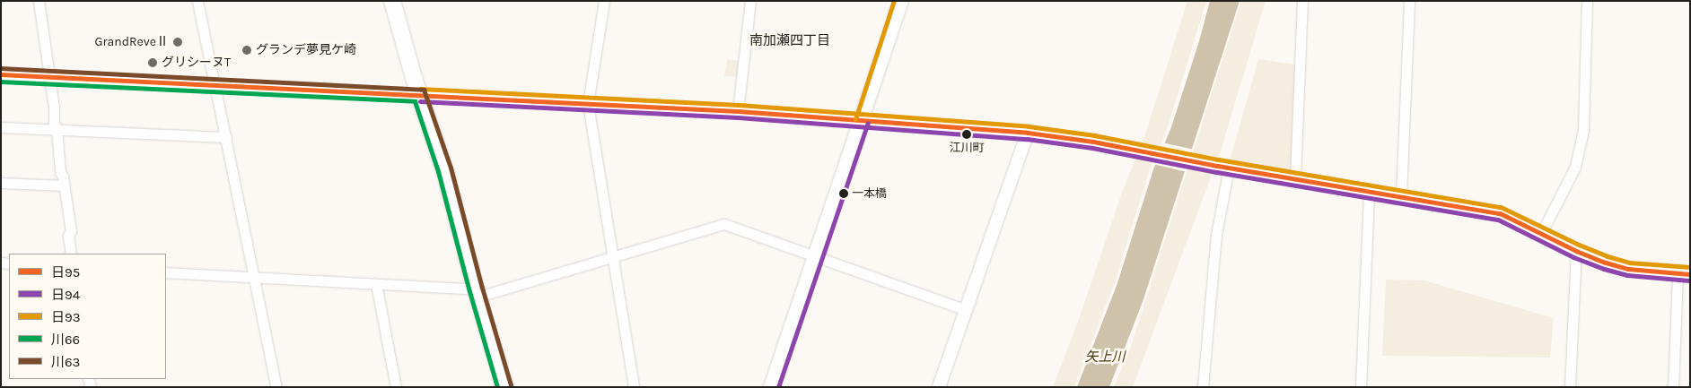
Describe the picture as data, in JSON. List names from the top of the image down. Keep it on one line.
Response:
{"districts":["南加瀬四丁目"],"water":["矢上川"],"places":["GrandReveⅡ","グランデ夢見ケ崎","グリシーヌT","江川町","一本橋"],"lines":["transit line 日93","transit line 川63","transit line 日95","transit line 川66","transit line 日94"],"legend":["日95","日94","日93","川66","川63"]}
